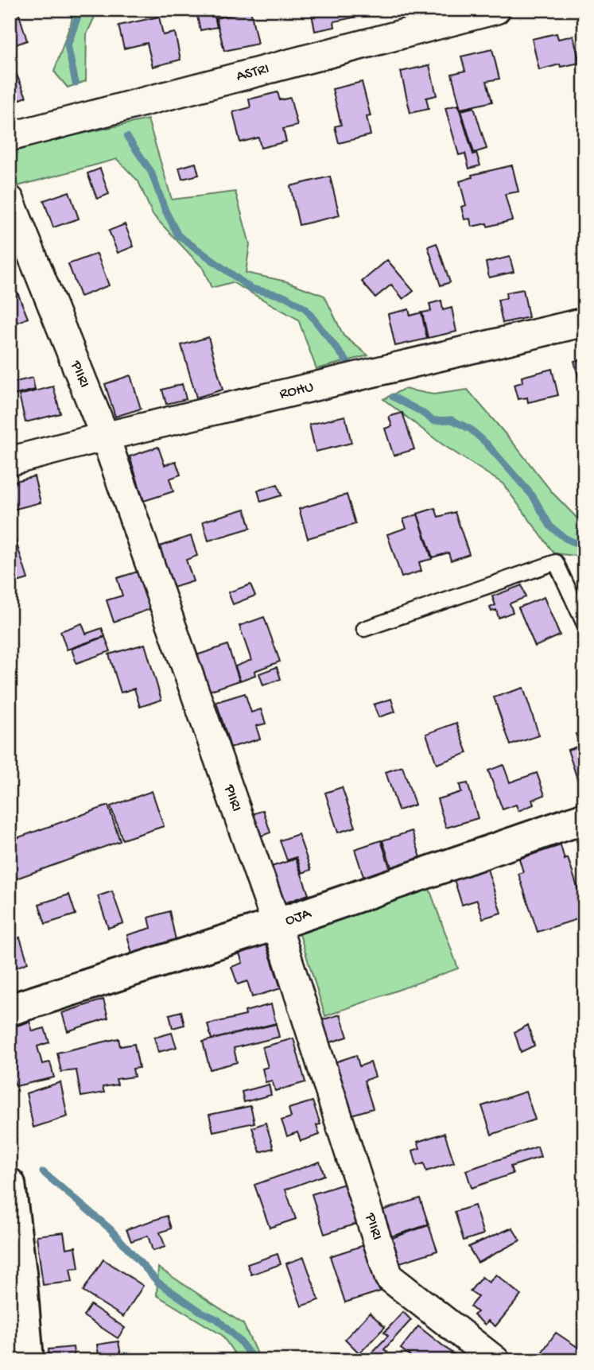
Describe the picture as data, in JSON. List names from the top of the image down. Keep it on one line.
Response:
{"streets":{"street":["ASTRI","PIIRI","ROHU","OJA"]},"crossings":[["PIIRI","ROHU"],["PIIRI","OJA"]]}
